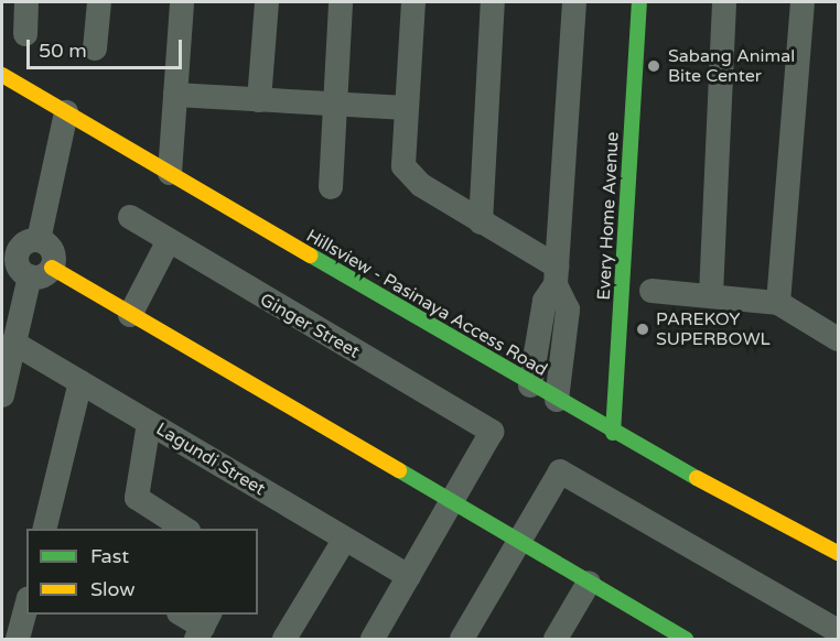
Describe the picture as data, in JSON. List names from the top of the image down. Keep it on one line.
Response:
{"streets":{"street":["Every Home Avenue","Hillsview - Pasinaya Access Road","Ginger Street","Lagundi Street"]},"crossings":[["Every Home Avenue","Hillsview - Pasinaya Access Road"]],"places":["Sabang Animal Bite Center","PAREKOY SUPERBOWL"],"legend":["Fast","Slow"],"scale_bar":"50 m"}
